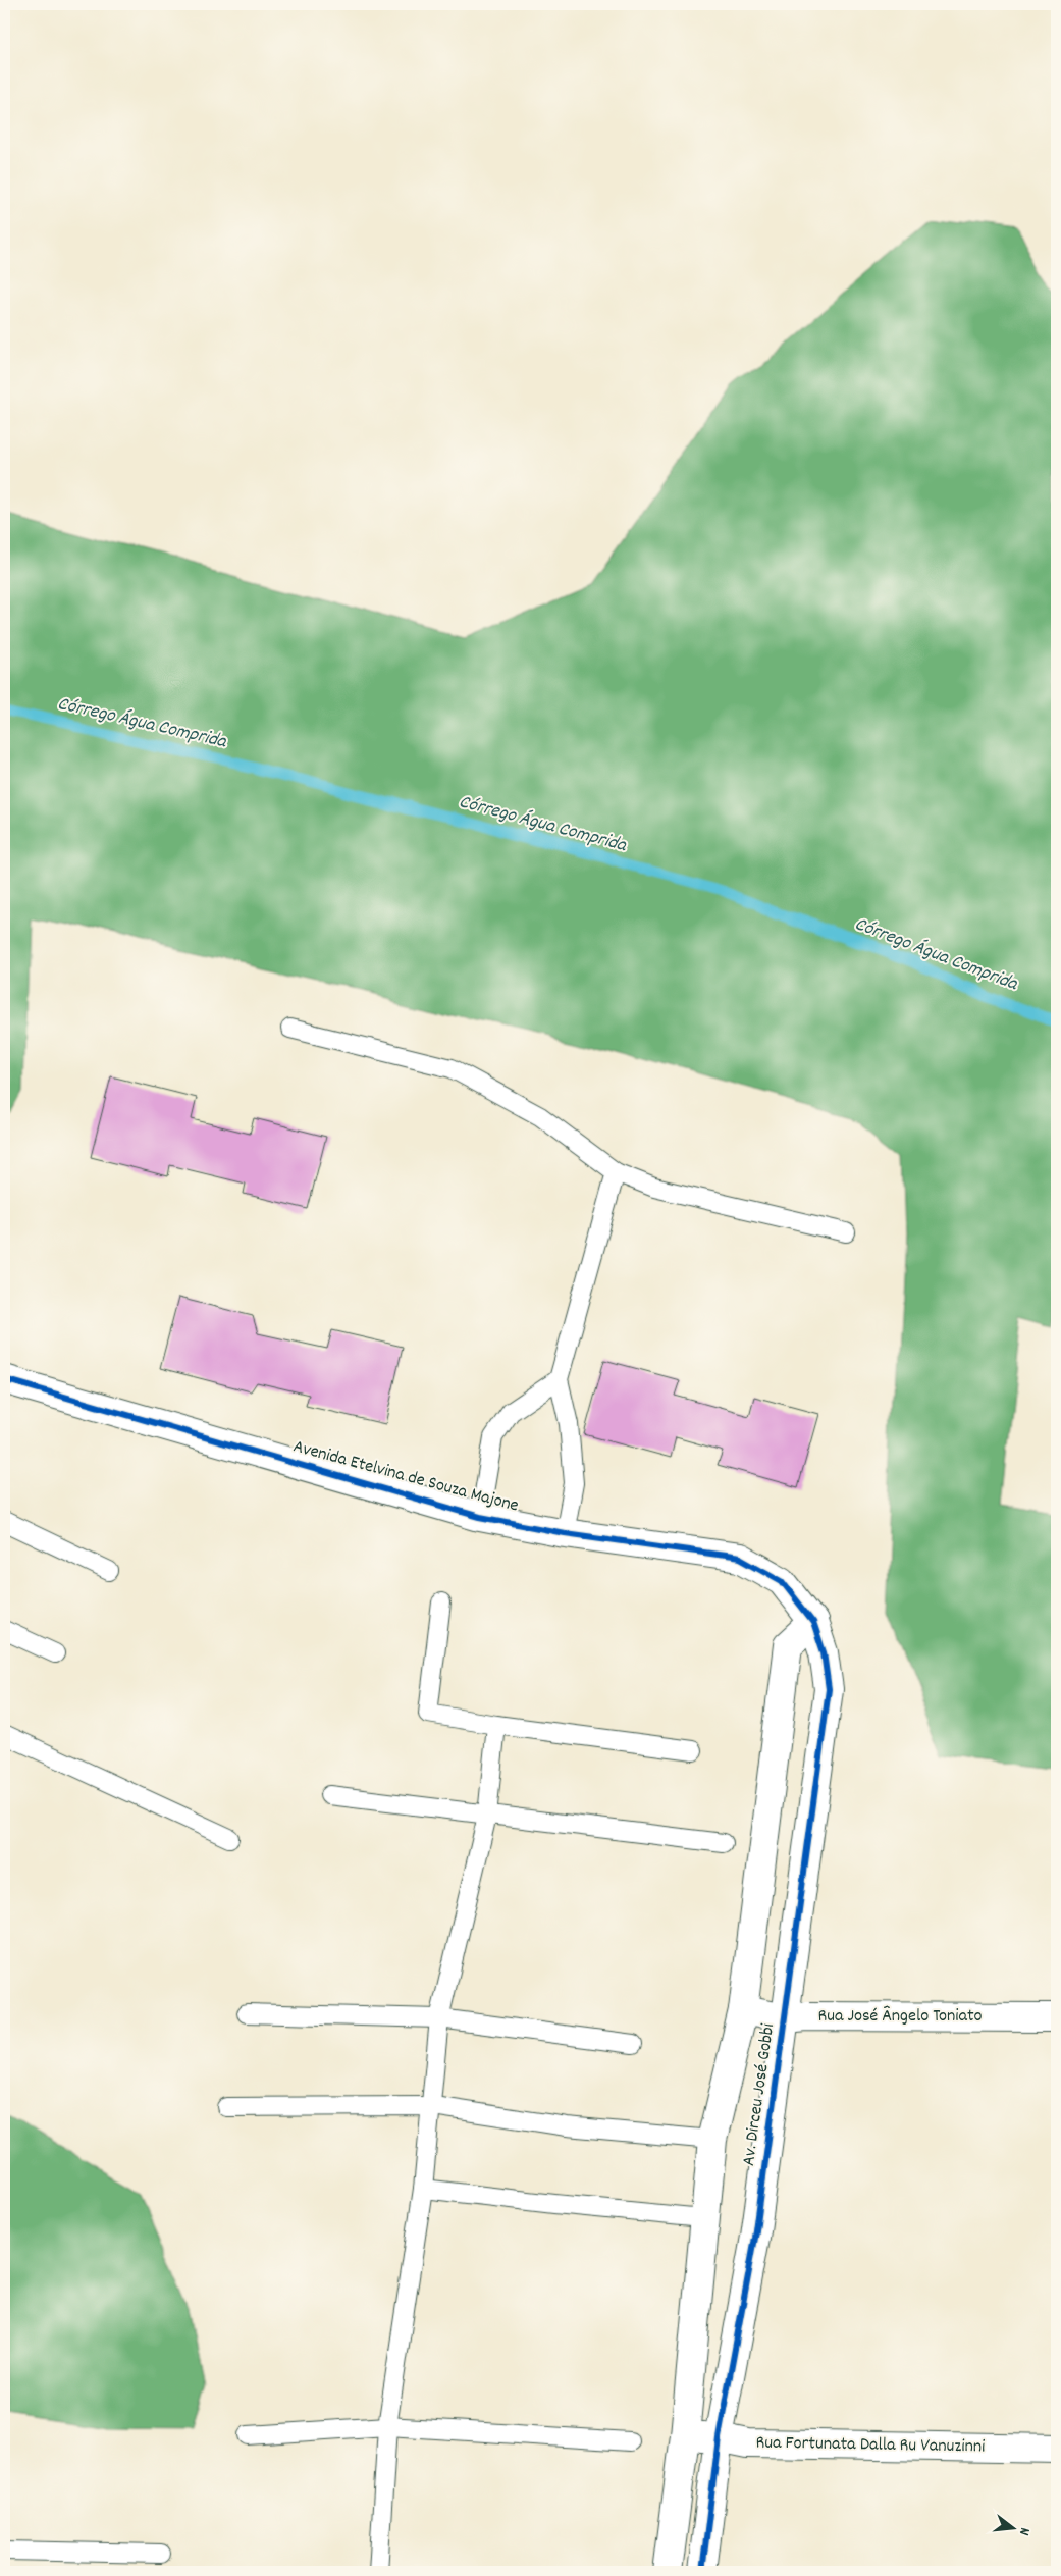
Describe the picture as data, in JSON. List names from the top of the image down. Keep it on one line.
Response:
{"streets":{"street":["Avenida Etelvina de Souza Majone","Rua José Ângelo Toniato","Av. Dirceu José Gobbi","Rua Fortunata Dalla Ru Vanuzinni"]},"crossings":[["Avenida Etelvina de Souza Majone","Av. Dirceu José Gobbi"],["Rua José Ângelo Toniato","Av. Dirceu José Gobbi"],["Av. Dirceu José Gobbi","Rua Fortunata Dalla Ru Vanuzinni"]],"water":["Córrego Água Comprida"],"north":"right"}
